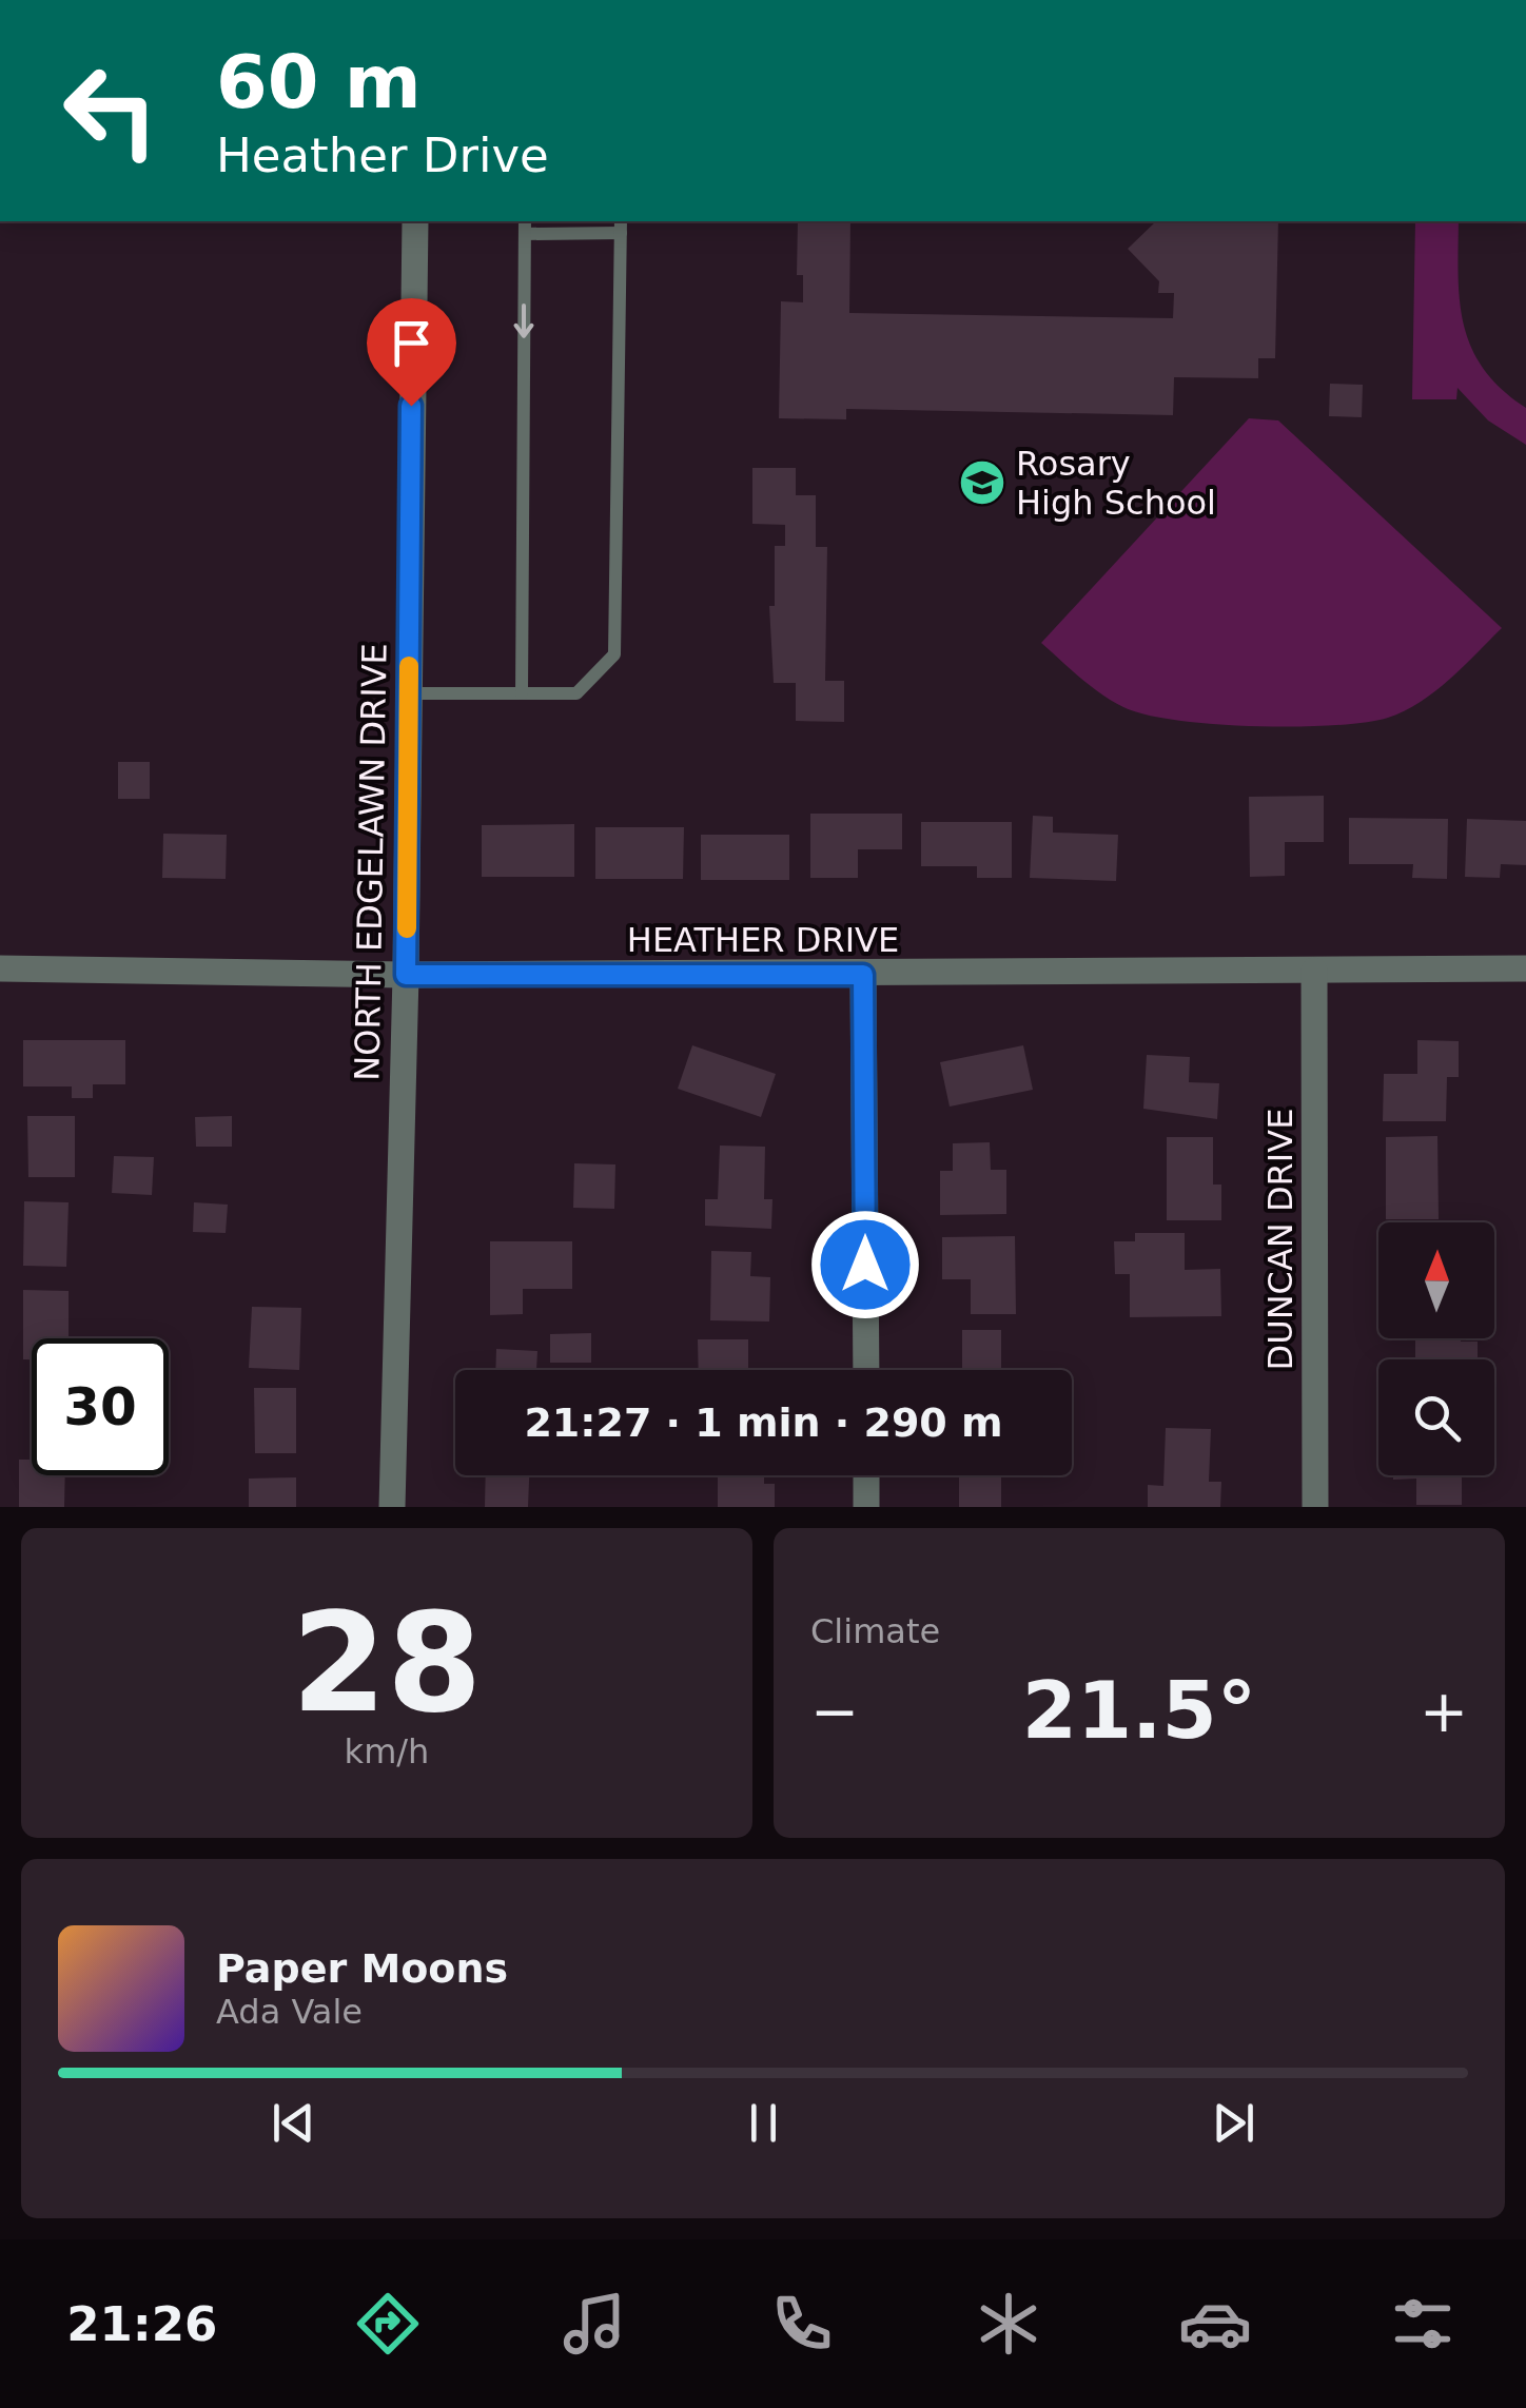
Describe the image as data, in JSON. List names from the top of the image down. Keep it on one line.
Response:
{"streets":{"street":["NORTH EDGELAWN DRIVE","HEATHER DRIVE","DUNCAN DRIVE"]},"crossings":[["NORTH EDGELAWN DRIVE","HEATHER DRIVE"],["HEATHER DRIVE","DUNCAN DRIVE"]],"places":{"school or university":["Rosary High School"]},"north":"top","page":{"turn":["60 m","Heather Drive"],"limit":"30","trip":"21:27 · 1 min · 290 m","tile":[["28","km/h"],"Climate"],"heat":["−","21.5°","+"],"song":["Paper Moons","Ada Vale"],"tabs":"21:26"}}
